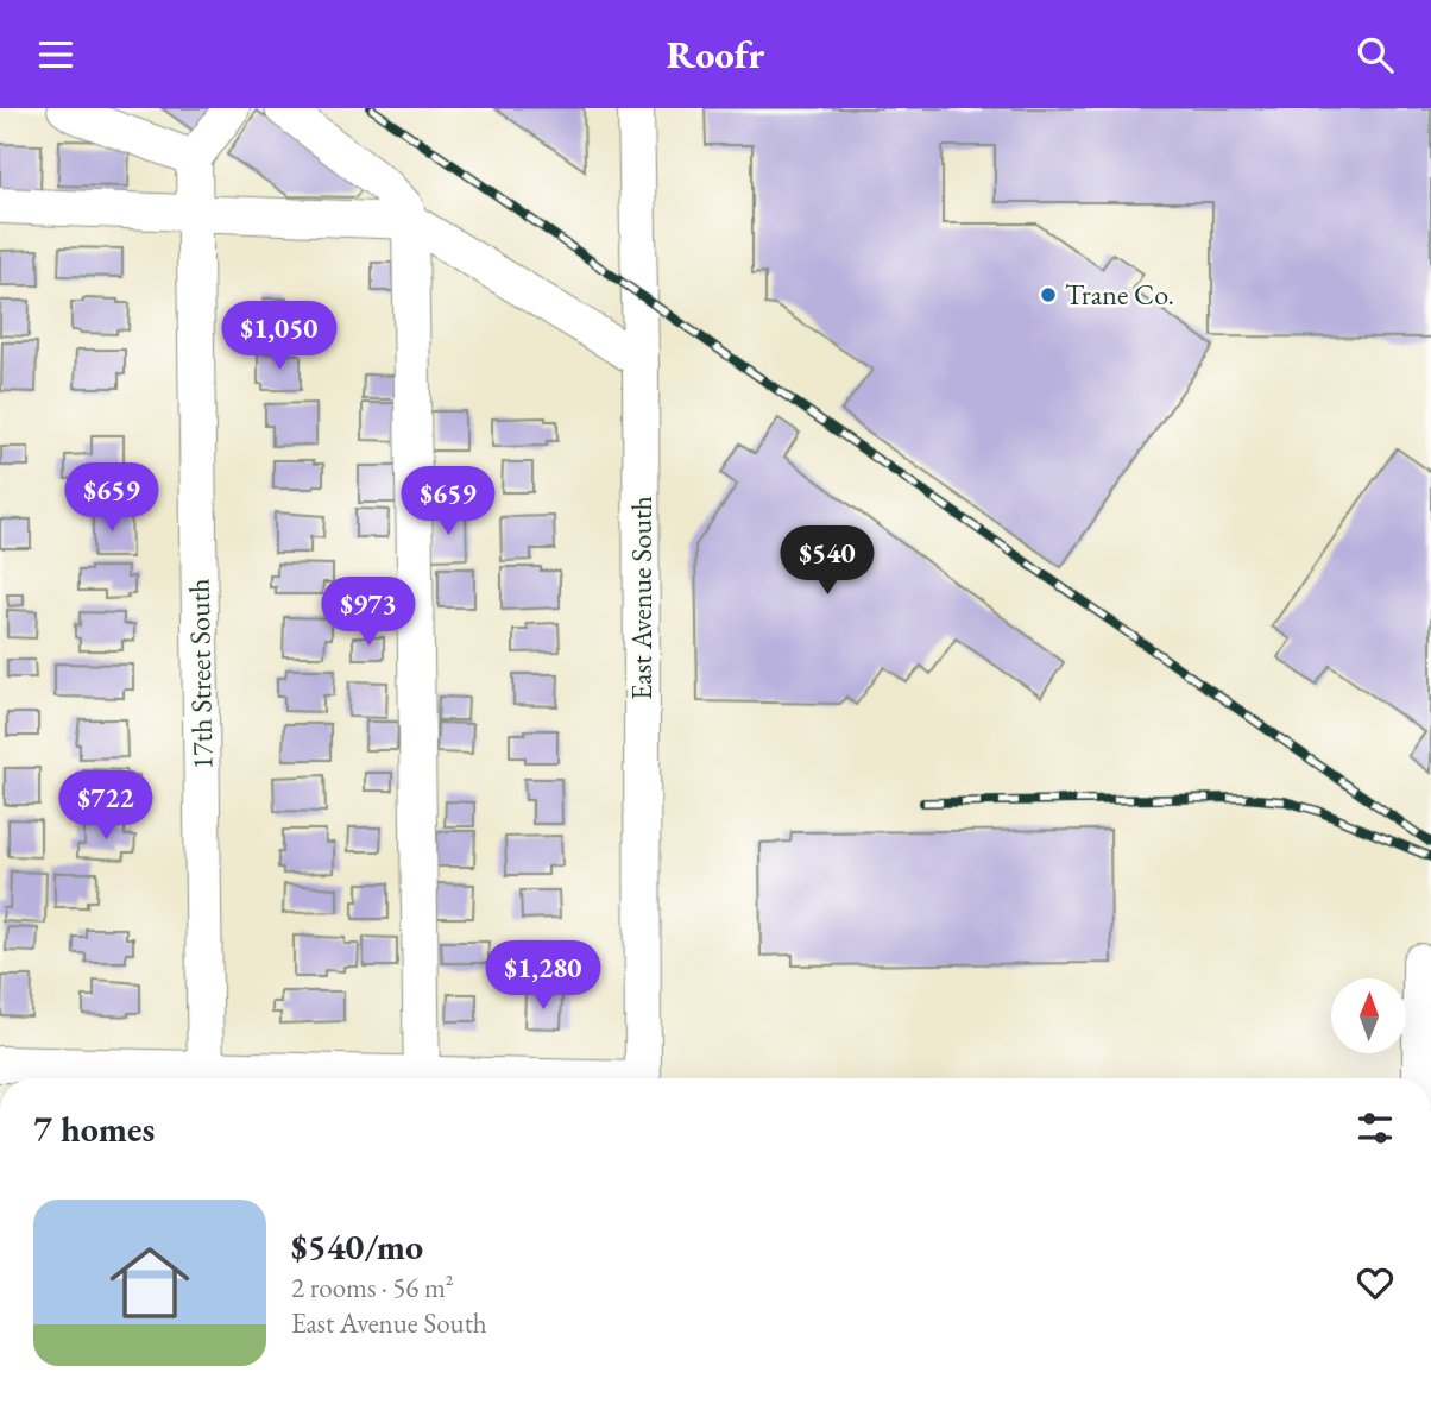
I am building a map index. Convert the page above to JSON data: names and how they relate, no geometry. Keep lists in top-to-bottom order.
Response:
{
  "streets": {
    "street": ["East Avenue South", "17th Street South"]
  },
  "places": ["Trane Co."],
  "north": "top",
  "page": {
    "header": "Roofr",
    "price": [
      "$1,050",
      "$659",
      "$659",
      "$540",
      "$973",
      "$722",
      "$1,280"
    ],
    "heading": "7 homes",
    "list": [
      {
        "name": "$540/mo",
        "note": "2 rooms · 56 m² · East Avenue South"
      }
    ]
  }
}
